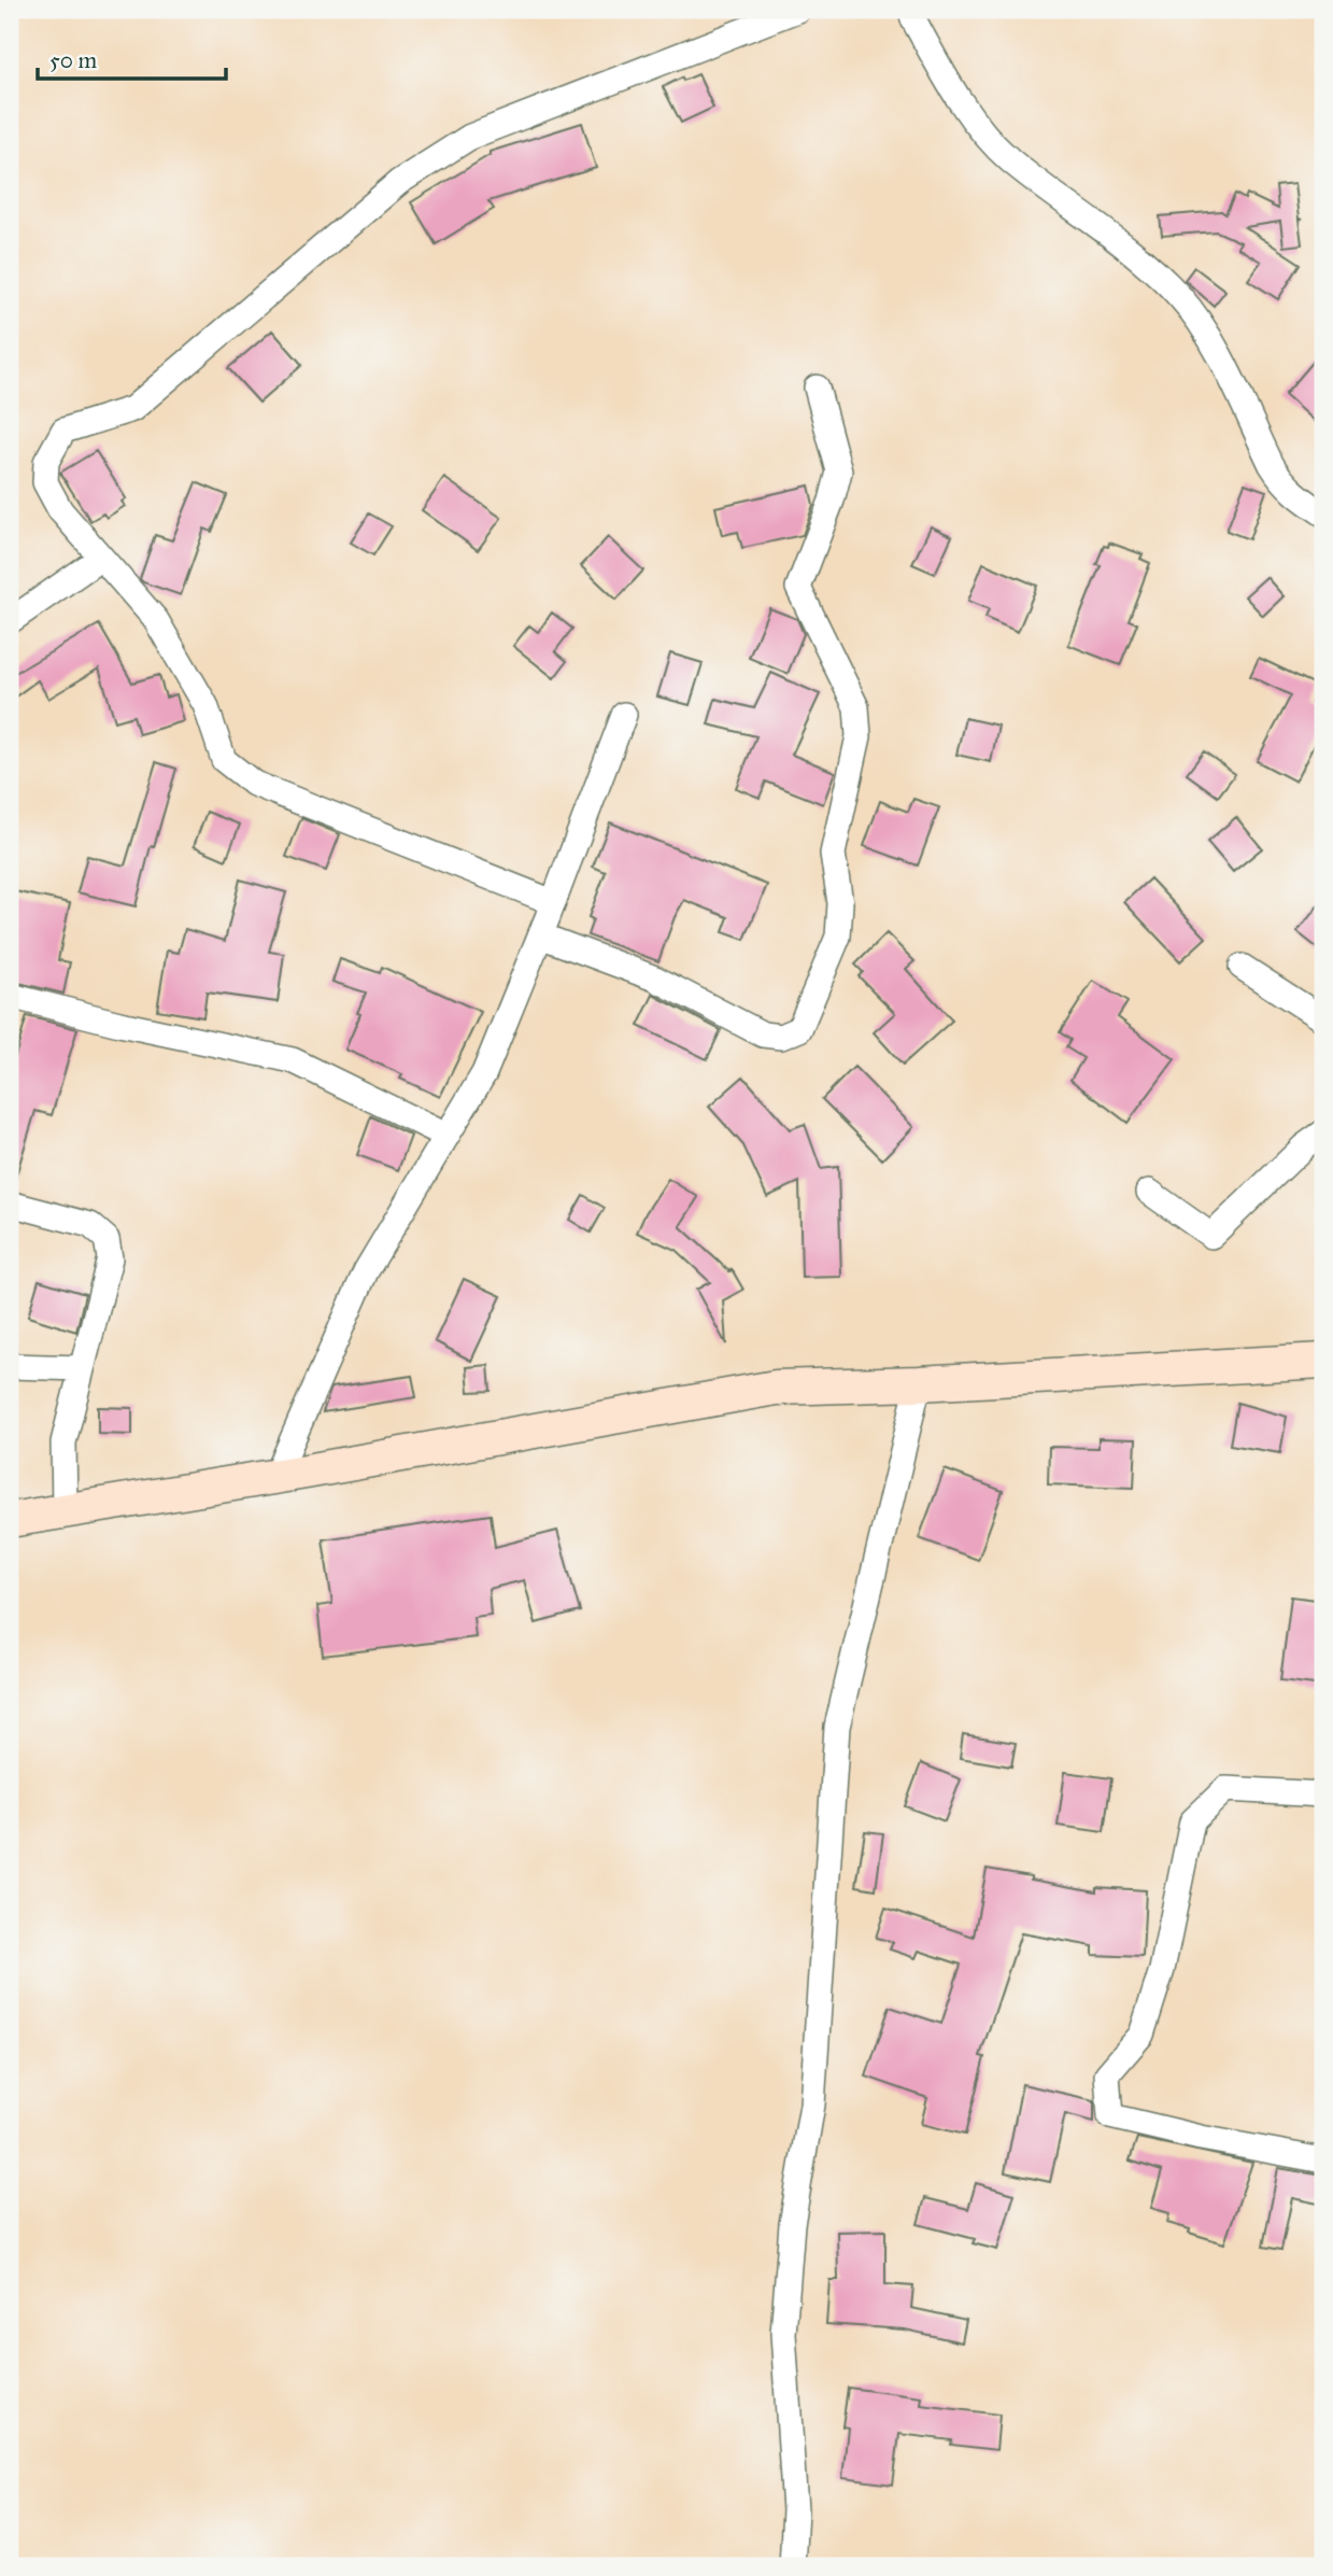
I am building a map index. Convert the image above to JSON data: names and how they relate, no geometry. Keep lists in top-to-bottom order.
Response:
{
  "scale_bar": "50 m"
}
